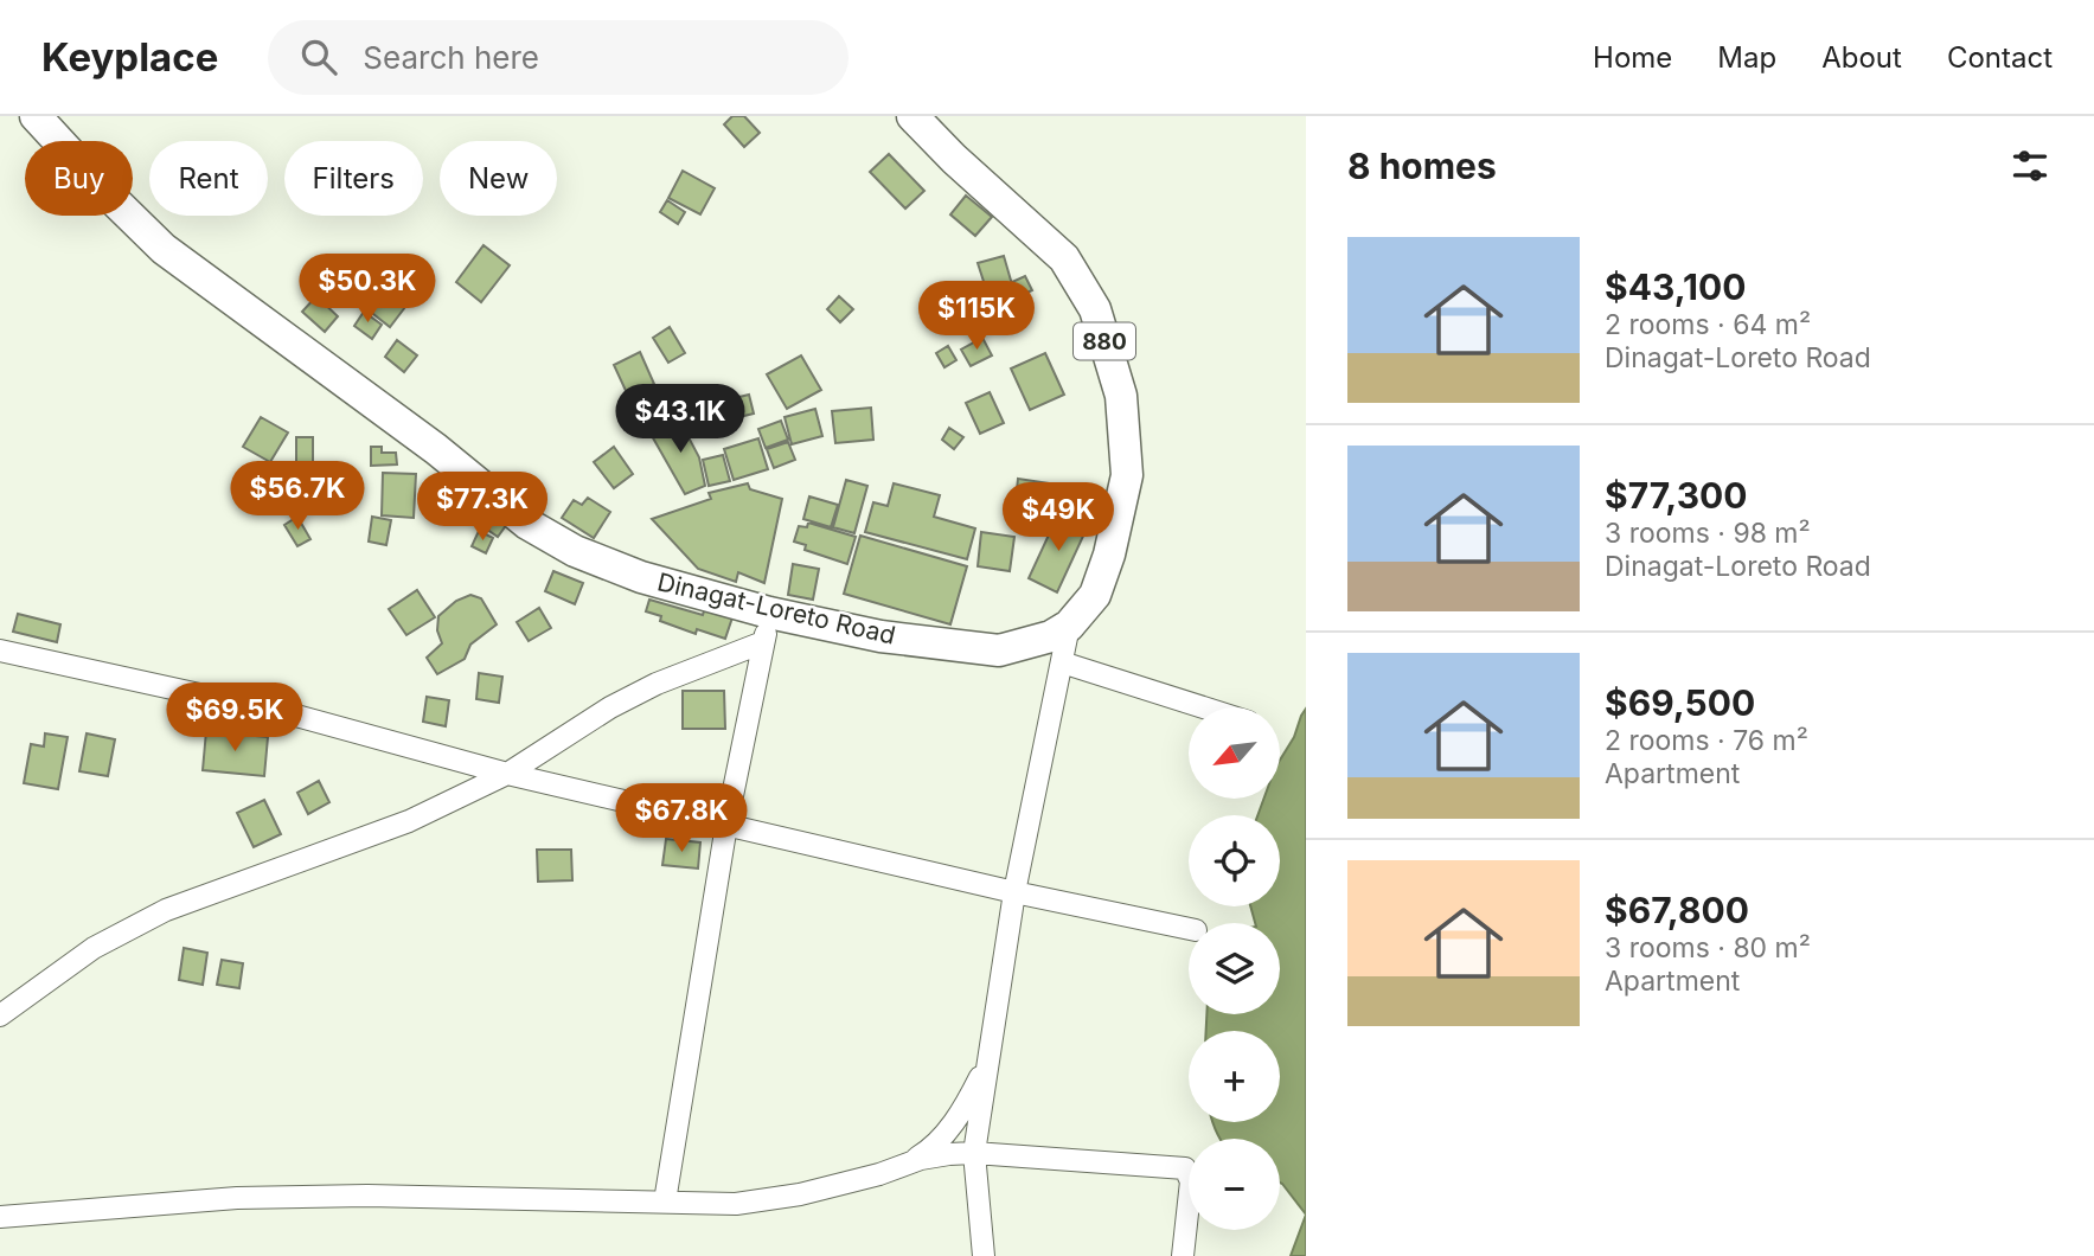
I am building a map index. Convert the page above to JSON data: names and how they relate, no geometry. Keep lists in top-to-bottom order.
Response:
{
  "streets": {
    "main road": ["880", "Dinagat-Loreto Road"]
  },
  "north": "bottom left",
  "page": {
    "header": "Keyplace",
    "search": "Search here",
    "nav": [
      "Home",
      "Map",
      "About",
      "Contact"
    ],
    "heading": "8 homes",
    "chip": [
      "Buy",
      "Rent",
      "Filters",
      "New"
    ],
    "list": [
      {
        "name": "$43,100",
        "note": "2 rooms · 64 m² · Dinagat-Loreto Road"
      },
      {
        "name": "$77,300",
        "note": "3 rooms · 98 m² · Dinagat-Loreto Road"
      },
      {
        "name": "$69,500",
        "note": "2 rooms · 76 m² · Apartment"
      },
      {
        "name": "$67,800",
        "note": "3 rooms · 80 m² · Apartment"
      }
    ],
    "price": [
      "$50.3K",
      "$115K",
      "$43.1K",
      "$56.7K",
      "$77.3K",
      "$49K",
      "$69.5K",
      "$67.8K"
    ],
    "map_buttons": ["+", "−"]
  }
}
